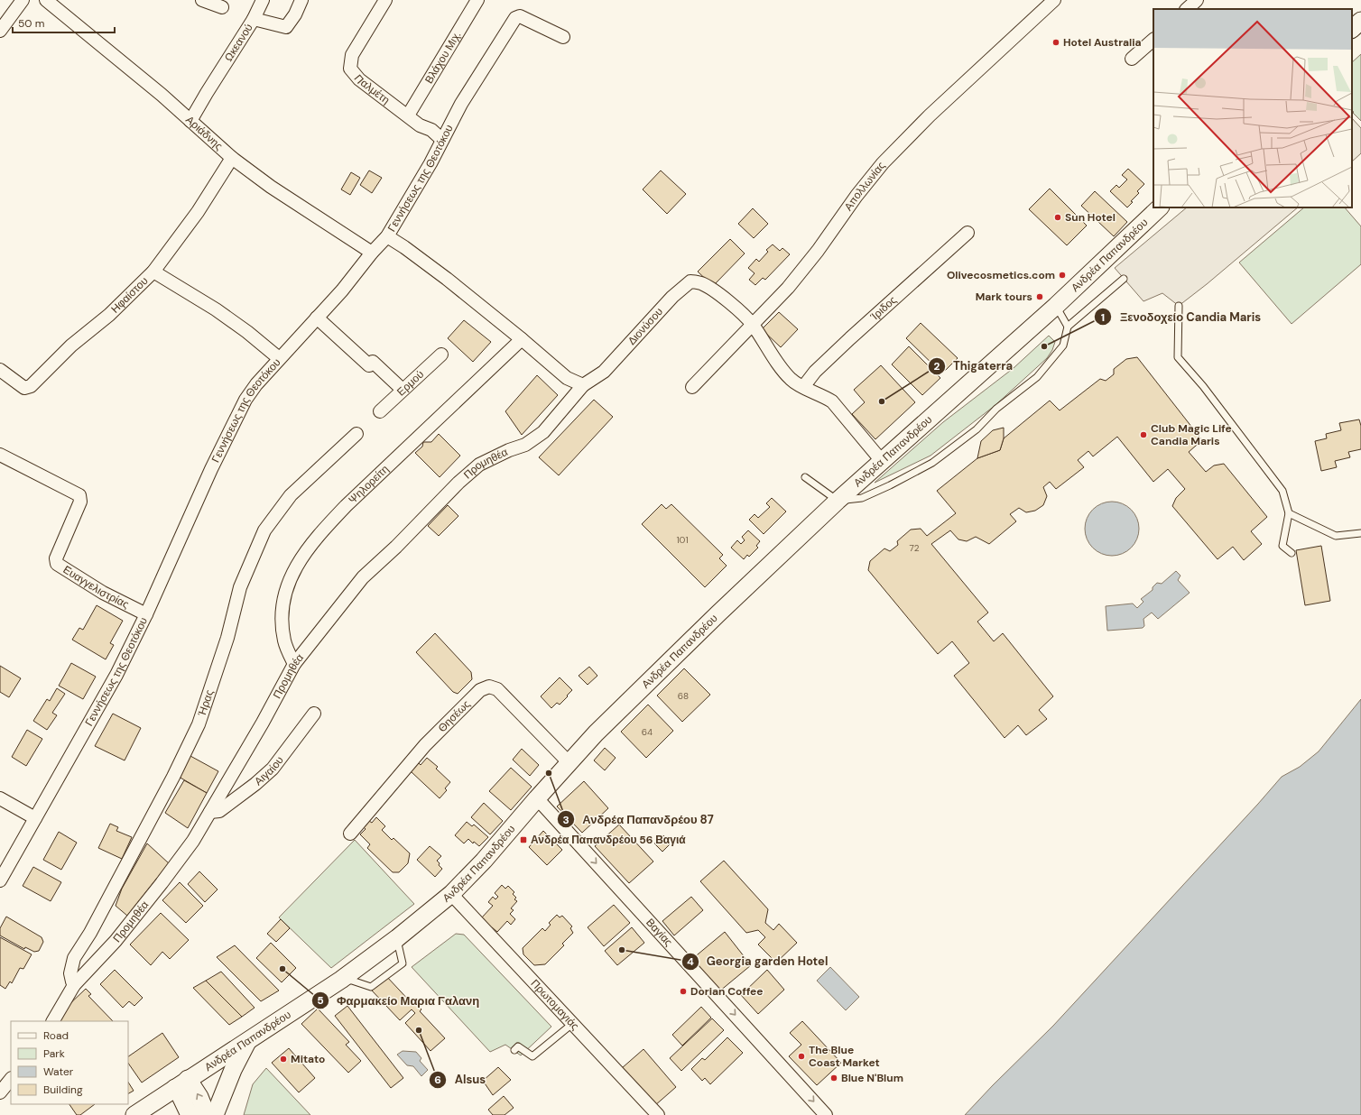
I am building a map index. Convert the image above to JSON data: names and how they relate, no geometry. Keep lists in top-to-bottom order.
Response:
{
  "streets": {
    "main road": ["Ανδρέα Παπανδρέου"],
    "street": [
      "Ωκεανού",
      "Βλάχου Μιχ.",
      "Παλμέτη",
      "Αριάδνης",
      "Γεννήσεως της Θεοτόκου",
      "Απολλωνίας",
      "Ηφαίστου",
      "Ίριδος",
      "Διονύσου",
      "Ερμού",
      "Προμηθέα",
      "Ψηλορείτη",
      "Ευαγγελιστρίας",
      "Ήρας",
      "Θησέως",
      "Αιγαίου",
      "Βαγίας",
      "Πρωτομαγιάς"
    ]
  },
  "crossings": [
    ["Ωκεανού", "Αριάδνης"],
    ["Βλάχου Μιχ.", "Παλμέτη"],
    ["Παλμέτη", "Γεννήσεως της Θεοτόκου"],
    ["Αριάδνης", "Γεννήσεως της Θεοτόκου"],
    ["Αριάδνης", "Ηφαίστου"],
    ["Γεννήσεως της Θεοτόκου", "Ευαγγελιστρίας"],
    ["Απολλωνίας", "Διονύσου"],
    ["Ανδρέα Παπανδρέου", "Διονύσου"],
    ["Ανδρέα Παπανδρέου", "Θησέως"],
    ["Ανδρέα Παπανδρέου", "Βαγίας"],
    ["Ανδρέα Παπανδρέου", "Πρωτομαγιάς"],
    ["Ίριδος", "Διονύσου"],
    ["Διονύσου", "Προμηθέα"],
    ["Προμηθέα", "Ψηλορείτη"],
    ["Προμηθέα", "Ήρας"],
    ["Προμηθέα", "Αιγαίου"]
  ],
  "one_way": ["Βαγίας"],
  "places": {
    "other": [
      "Hotel Australia",
      "Sun Hotel",
      "Olivecosmetics.com",
      "Mark tours",
      "Ξενοδοχείο Candia Maris",
      "Thigaterra",
      "Club Magic Life Candia Maris",
      "Ανδρέα Παπανδρέου 87",
      "Georgia garden Hotel",
      "Φαρμακείο Μαρια Γαλανη",
      "Dorian Coffee",
      "Alsus",
      "The Blue Coast Market",
      "Mitato",
      "Blue N'Blum"
    ],
    "transit": ["Ανδρέα Παπανδρέου 56 Βαγιά"]
  },
  "house_numbers": [
    "101",
    "72",
    "68",
    "64"
  ],
  "legend": [
    "Road",
    "Park",
    "Water",
    "Building"
  ],
  "scale_bar": "50 m"
}
